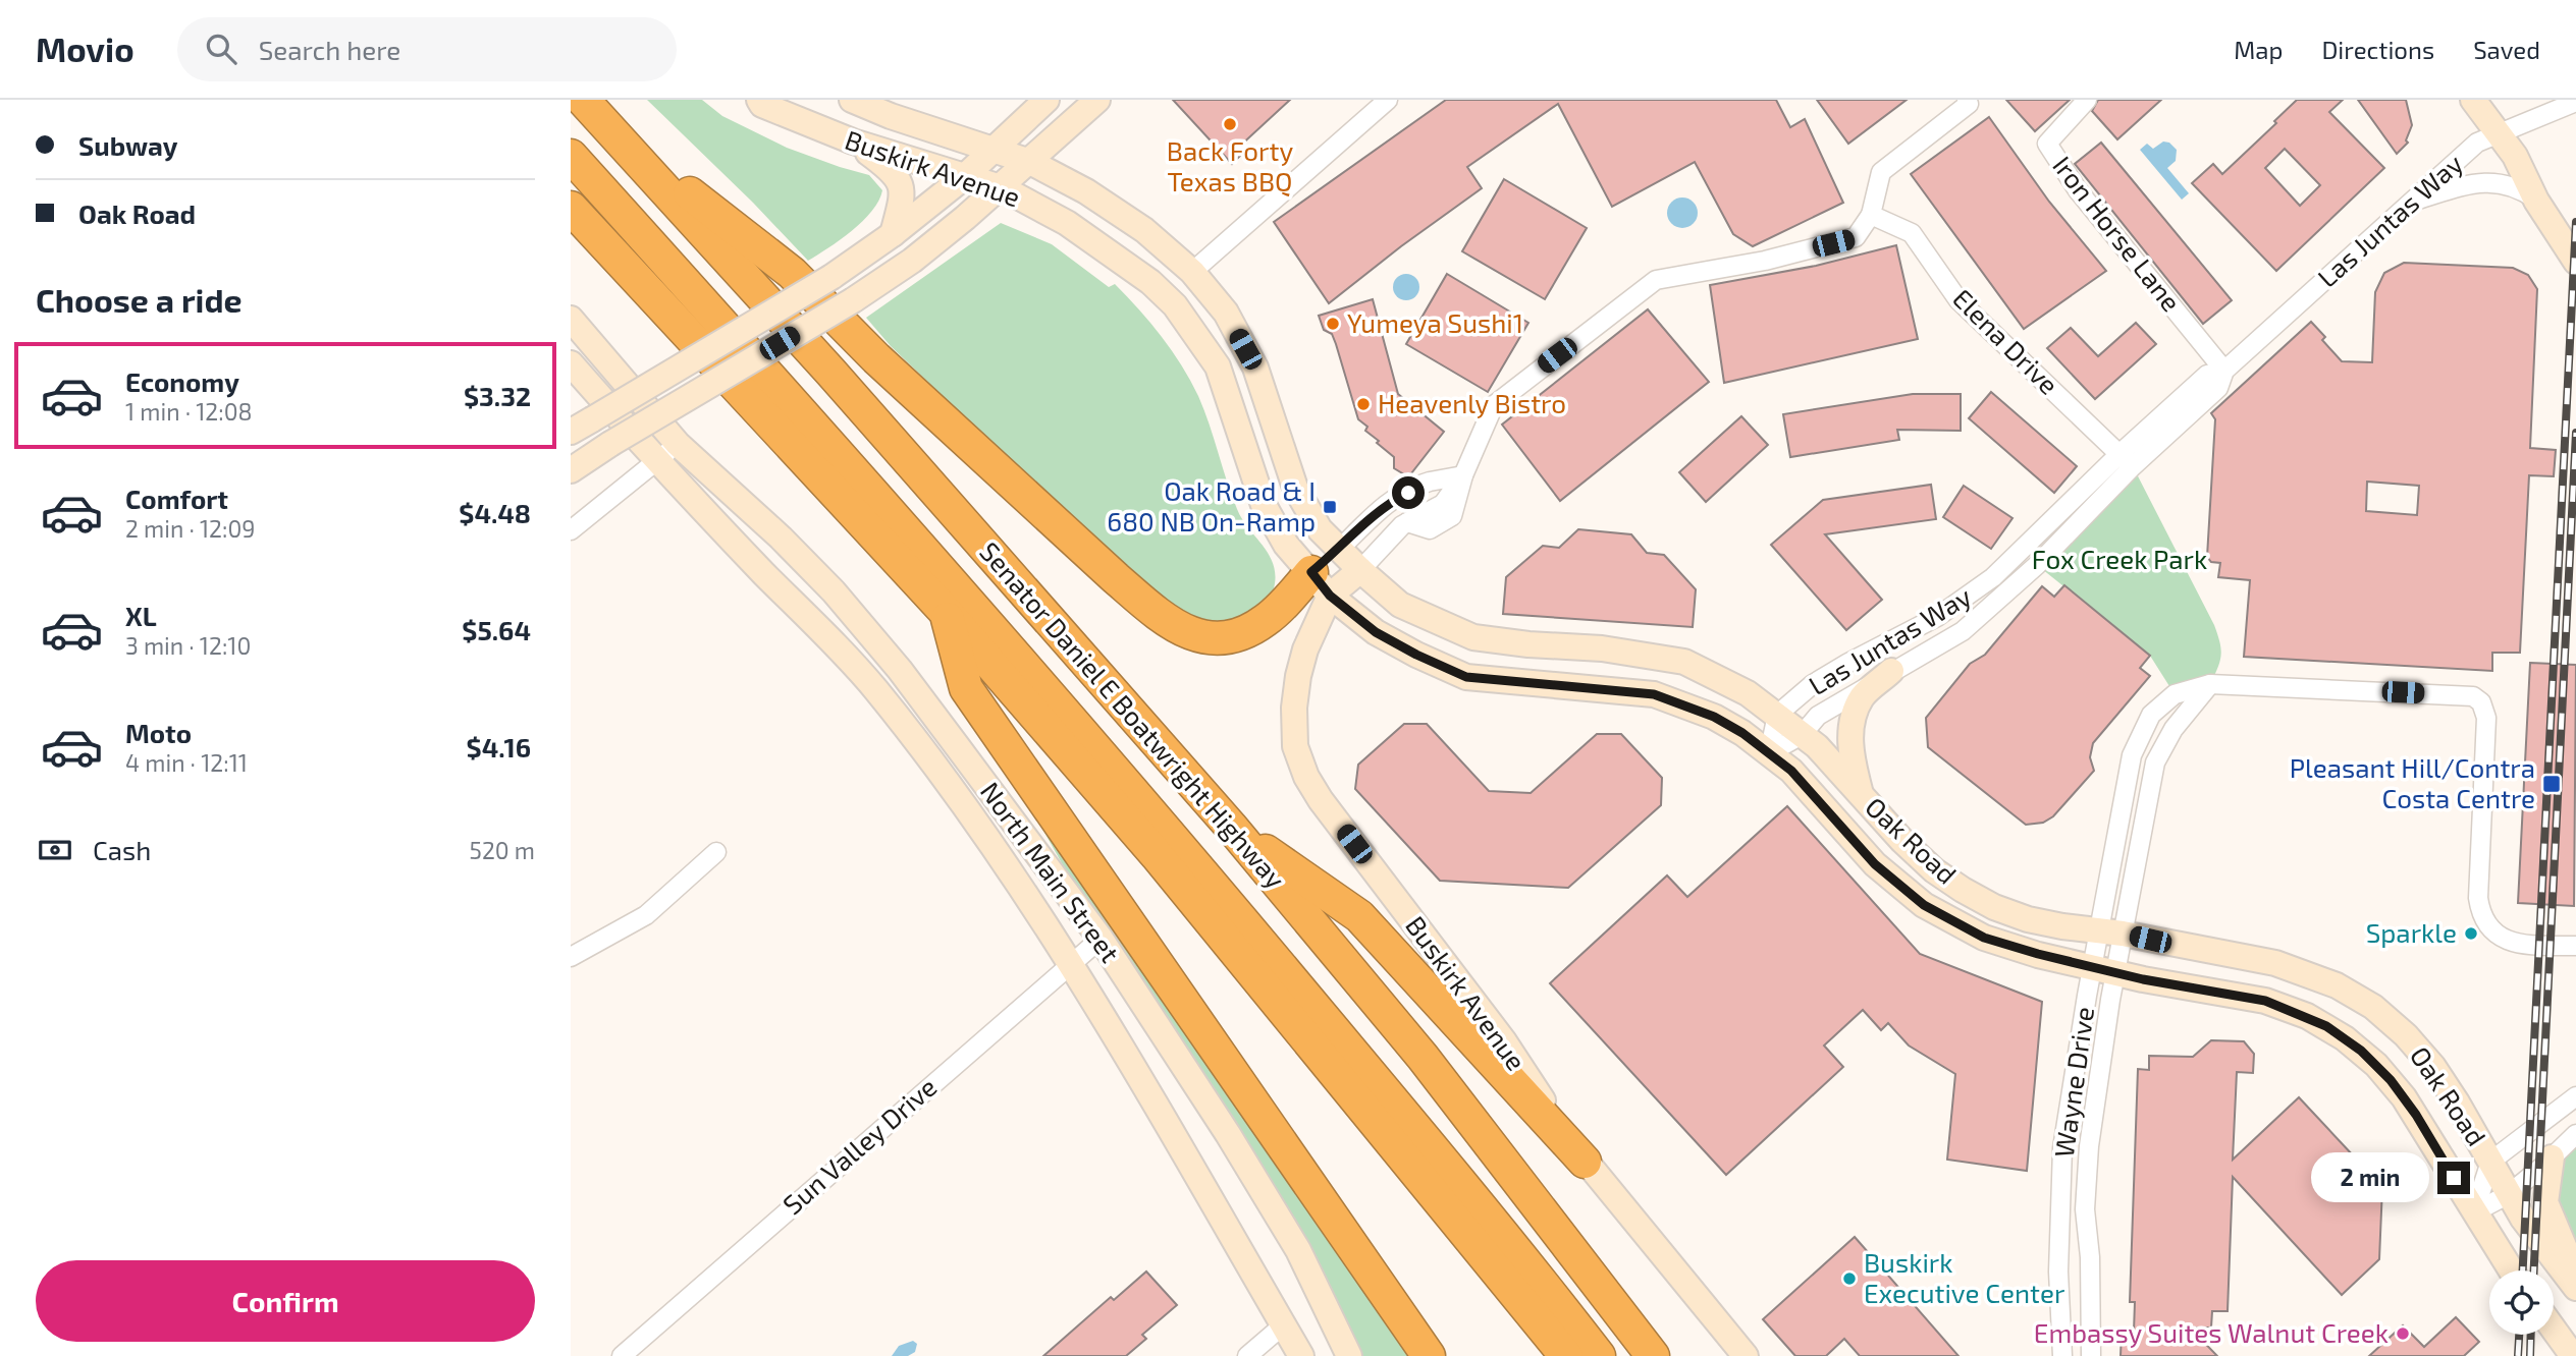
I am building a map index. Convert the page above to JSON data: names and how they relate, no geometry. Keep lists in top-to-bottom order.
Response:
{
  "streets": {
    "highway": ["Senator Daniel E Boatwright Highway"],
    "main road": ["Buskirk Avenue", "Oak Road", "North Main Street"],
    "street": [
      "Las Juntas Way",
      "Iron Horse Lane",
      "Elena Drive",
      "Wayne Drive",
      "Sun Valley Drive"
    ]
  },
  "crossings": [
    ["Buskirk Avenue", "Oak Road"],
    ["Las Juntas Way", "Iron Horse Lane"],
    ["Las Juntas Way", "Elena Drive"],
    ["Las Juntas Way", "Oak Road"],
    ["Oak Road", "Wayne Drive"],
    ["North Main Street", "Sun Valley Drive"]
  ],
  "parks": ["Fox Creek Park"],
  "places": {
    "other": [
      "Back Forty Texas BBQ",
      "Yumeya Sushi1",
      "Heavenly Bistro",
      "Sparkle",
      "Buskirk Executive Center",
      "Embassy Suites Walnut Creek"
    ],
    "transit": ["Oak Road & I 680 NB On-Ramp", "Pleasant Hill/Contra Costa Centre"]
  },
  "page": {
    "header": "Movio",
    "search": "Search here",
    "nav": ["Map", "Directions", "Saved"],
    "banner": ["Subway", "Oak Road"],
    "heading": "Choose a ride",
    "list": [
      {
        "name": "Economy",
        "note": "1 min · 12:08",
        "value": "$3.32"
      },
      {
        "name": "Comfort",
        "note": "2 min · 12:09",
        "value": "$4.48"
      },
      {
        "name": "XL",
        "note": "3 min · 12:10",
        "value": "$5.64"
      },
      {
        "name": "Moto",
        "note": "4 min · 12:11",
        "value": "$4.16"
      }
    ],
    "pay": ["Cash", "520 m"],
    "bubble": "2 min",
    "buttons": "Confirm"
  }
}
